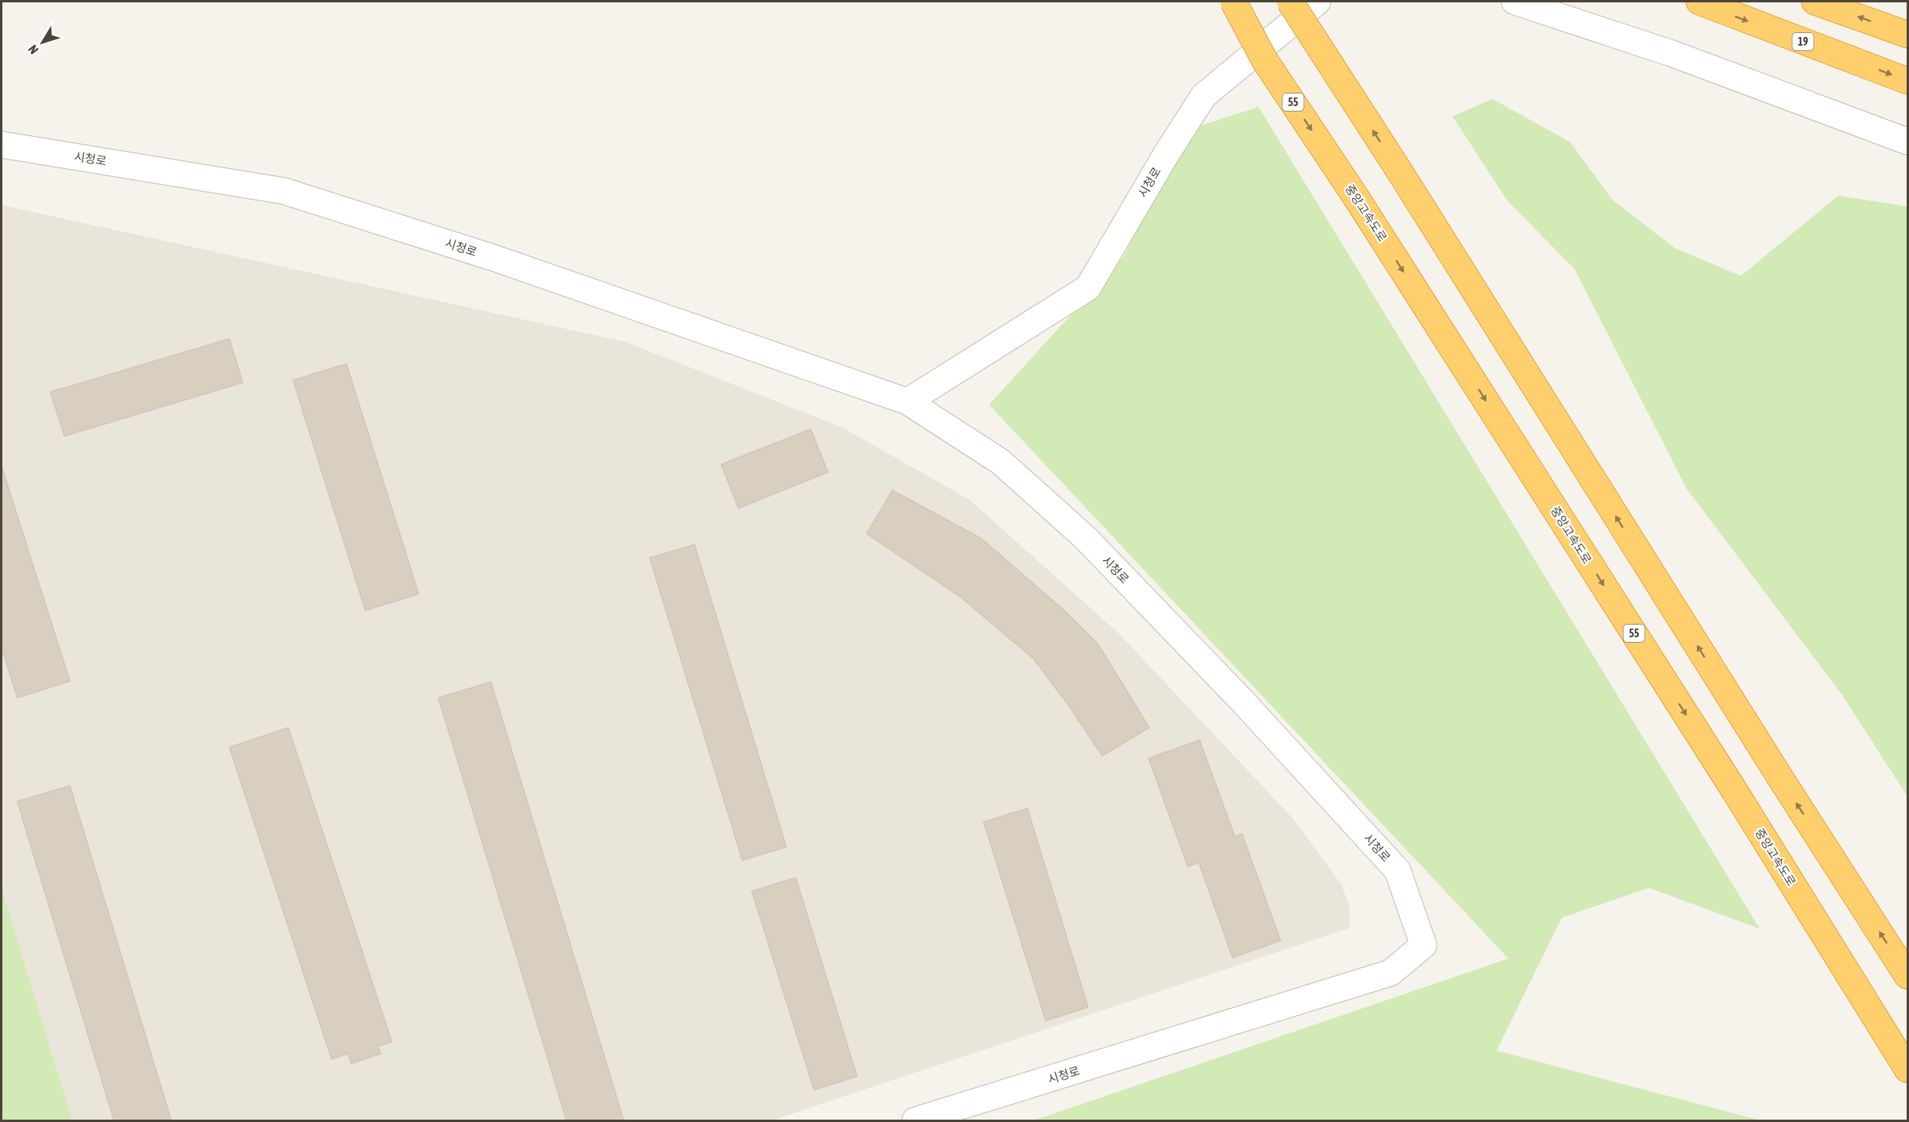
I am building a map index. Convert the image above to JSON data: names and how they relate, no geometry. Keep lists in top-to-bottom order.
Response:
{
  "streets": {
    "highway": ["19", "55", "중앙고속도로"],
    "street": ["시청로"]
  },
  "north": "bottom left"
}
